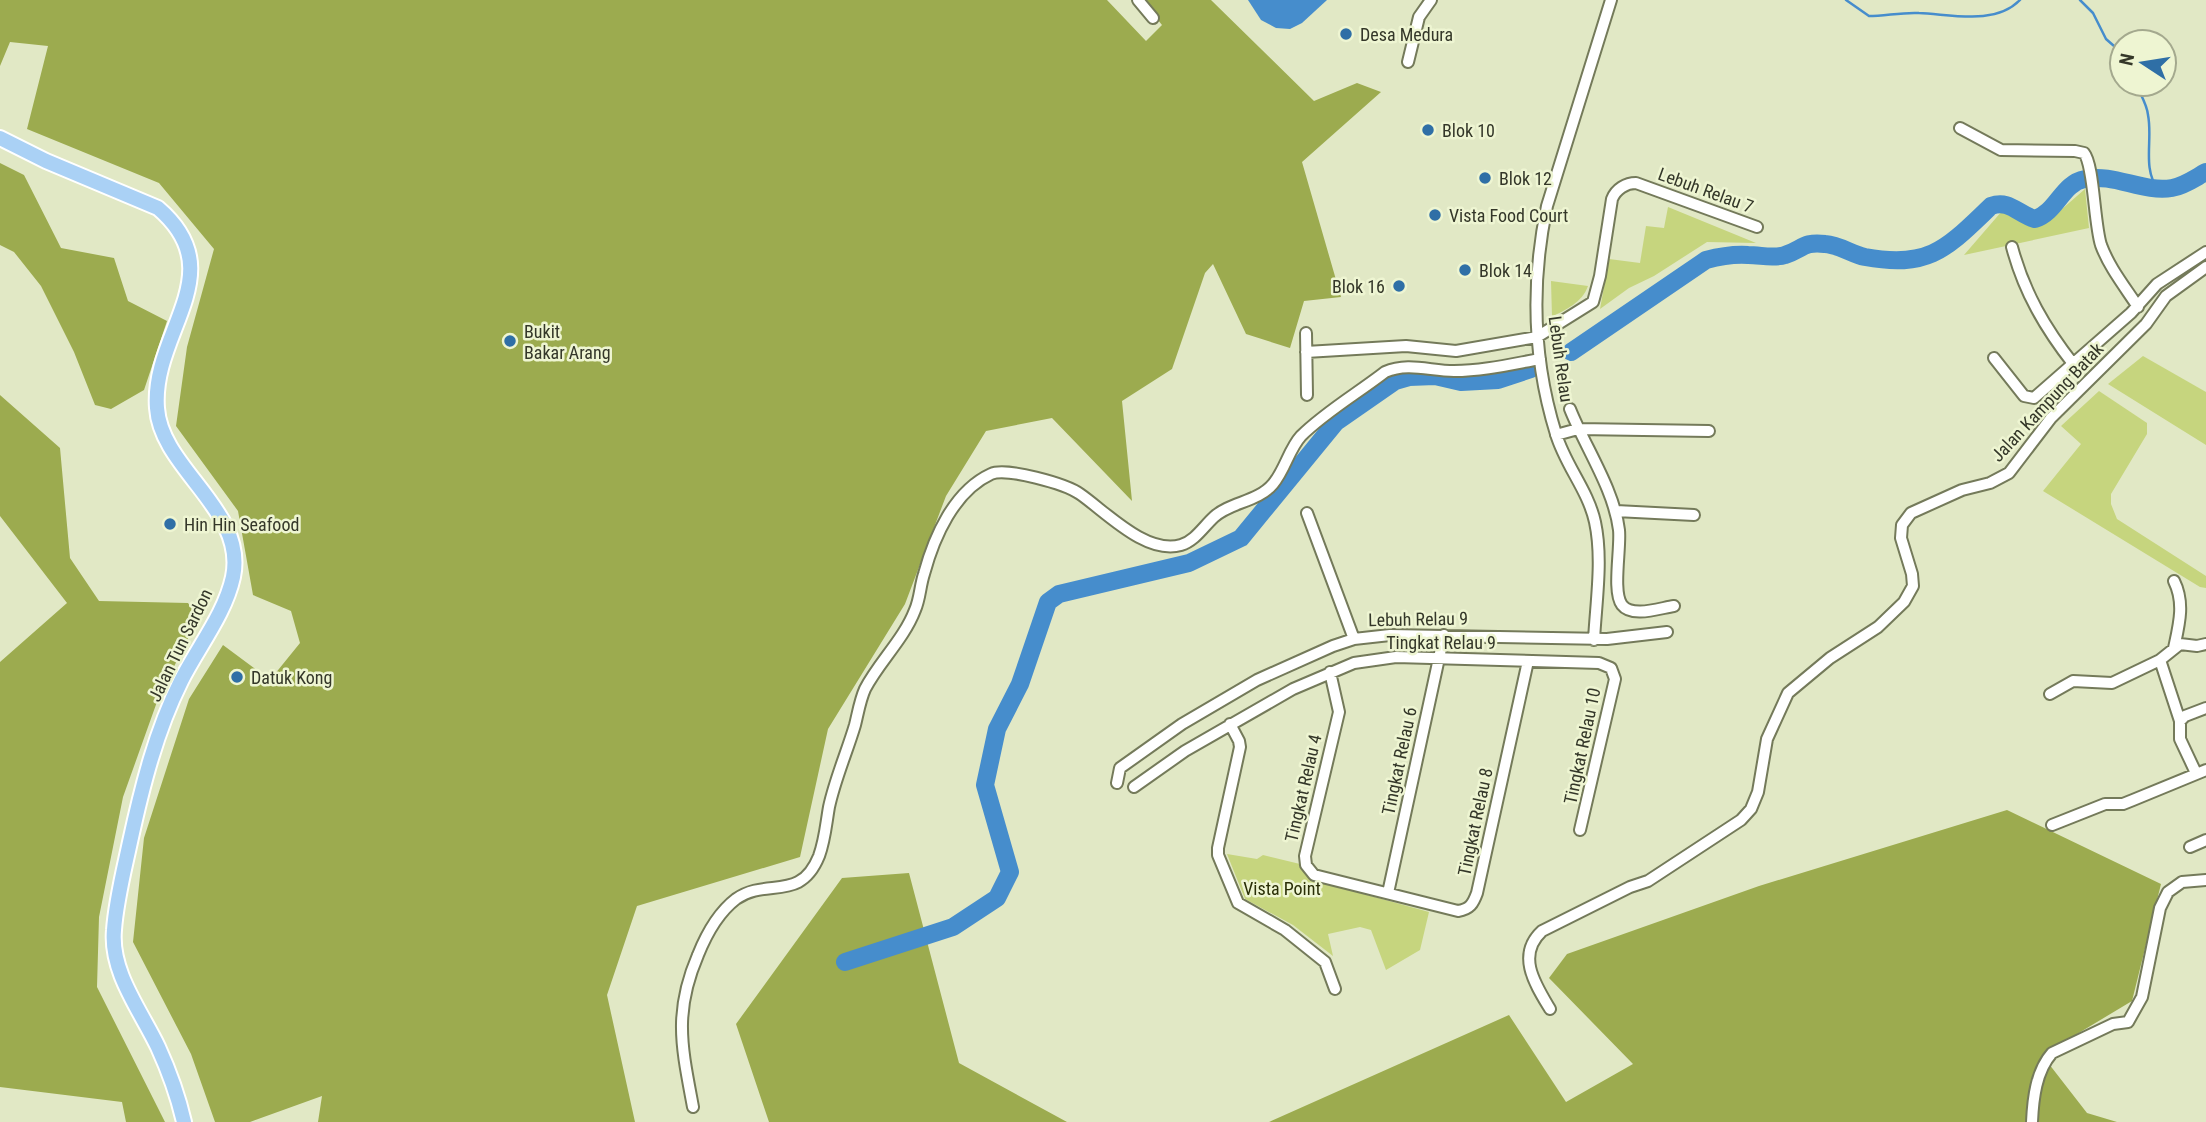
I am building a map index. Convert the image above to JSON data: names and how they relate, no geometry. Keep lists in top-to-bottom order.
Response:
{
  "streets": {
    "main road": ["Jalan Tun Sardon"],
    "street": [
      "Lebuh Relau 7",
      "Lebuh Relau",
      "Jalan Kampung Batak",
      "Lebuh Relau 9",
      "Tingkat Relau 9",
      "Tingkat Relau 10",
      "Tingkat Relau 6",
      "Tingkat Relau 4",
      "Tingkat Relau 8"
    ]
  },
  "crossings": [
    ["Lebuh Relau 7", "Lebuh Relau"],
    ["Lebuh Relau", "Lebuh Relau 9"],
    ["Lebuh Relau 9", "Tingkat Relau 6"],
    ["Tingkat Relau 9", "Tingkat Relau 10"],
    ["Tingkat Relau 9", "Tingkat Relau 6"],
    ["Tingkat Relau 9", "Tingkat Relau 4"],
    ["Tingkat Relau 9", "Tingkat Relau 8"],
    ["Tingkat Relau 6", "Tingkat Relau 4"],
    ["Tingkat Relau 6", "Tingkat Relau 8"],
    ["Tingkat Relau 4", "Tingkat Relau 8"]
  ],
  "parks": ["Vista Point"],
  "places": [
    "Desa Medura",
    "Blok 10",
    "Blok 12",
    "Vista Food Court",
    "Blok 14",
    "Blok 16",
    "Bukit Bakar Arang",
    "Hin Hin Seafood",
    "Datuk Kong"
  ],
  "north": "left"
}
